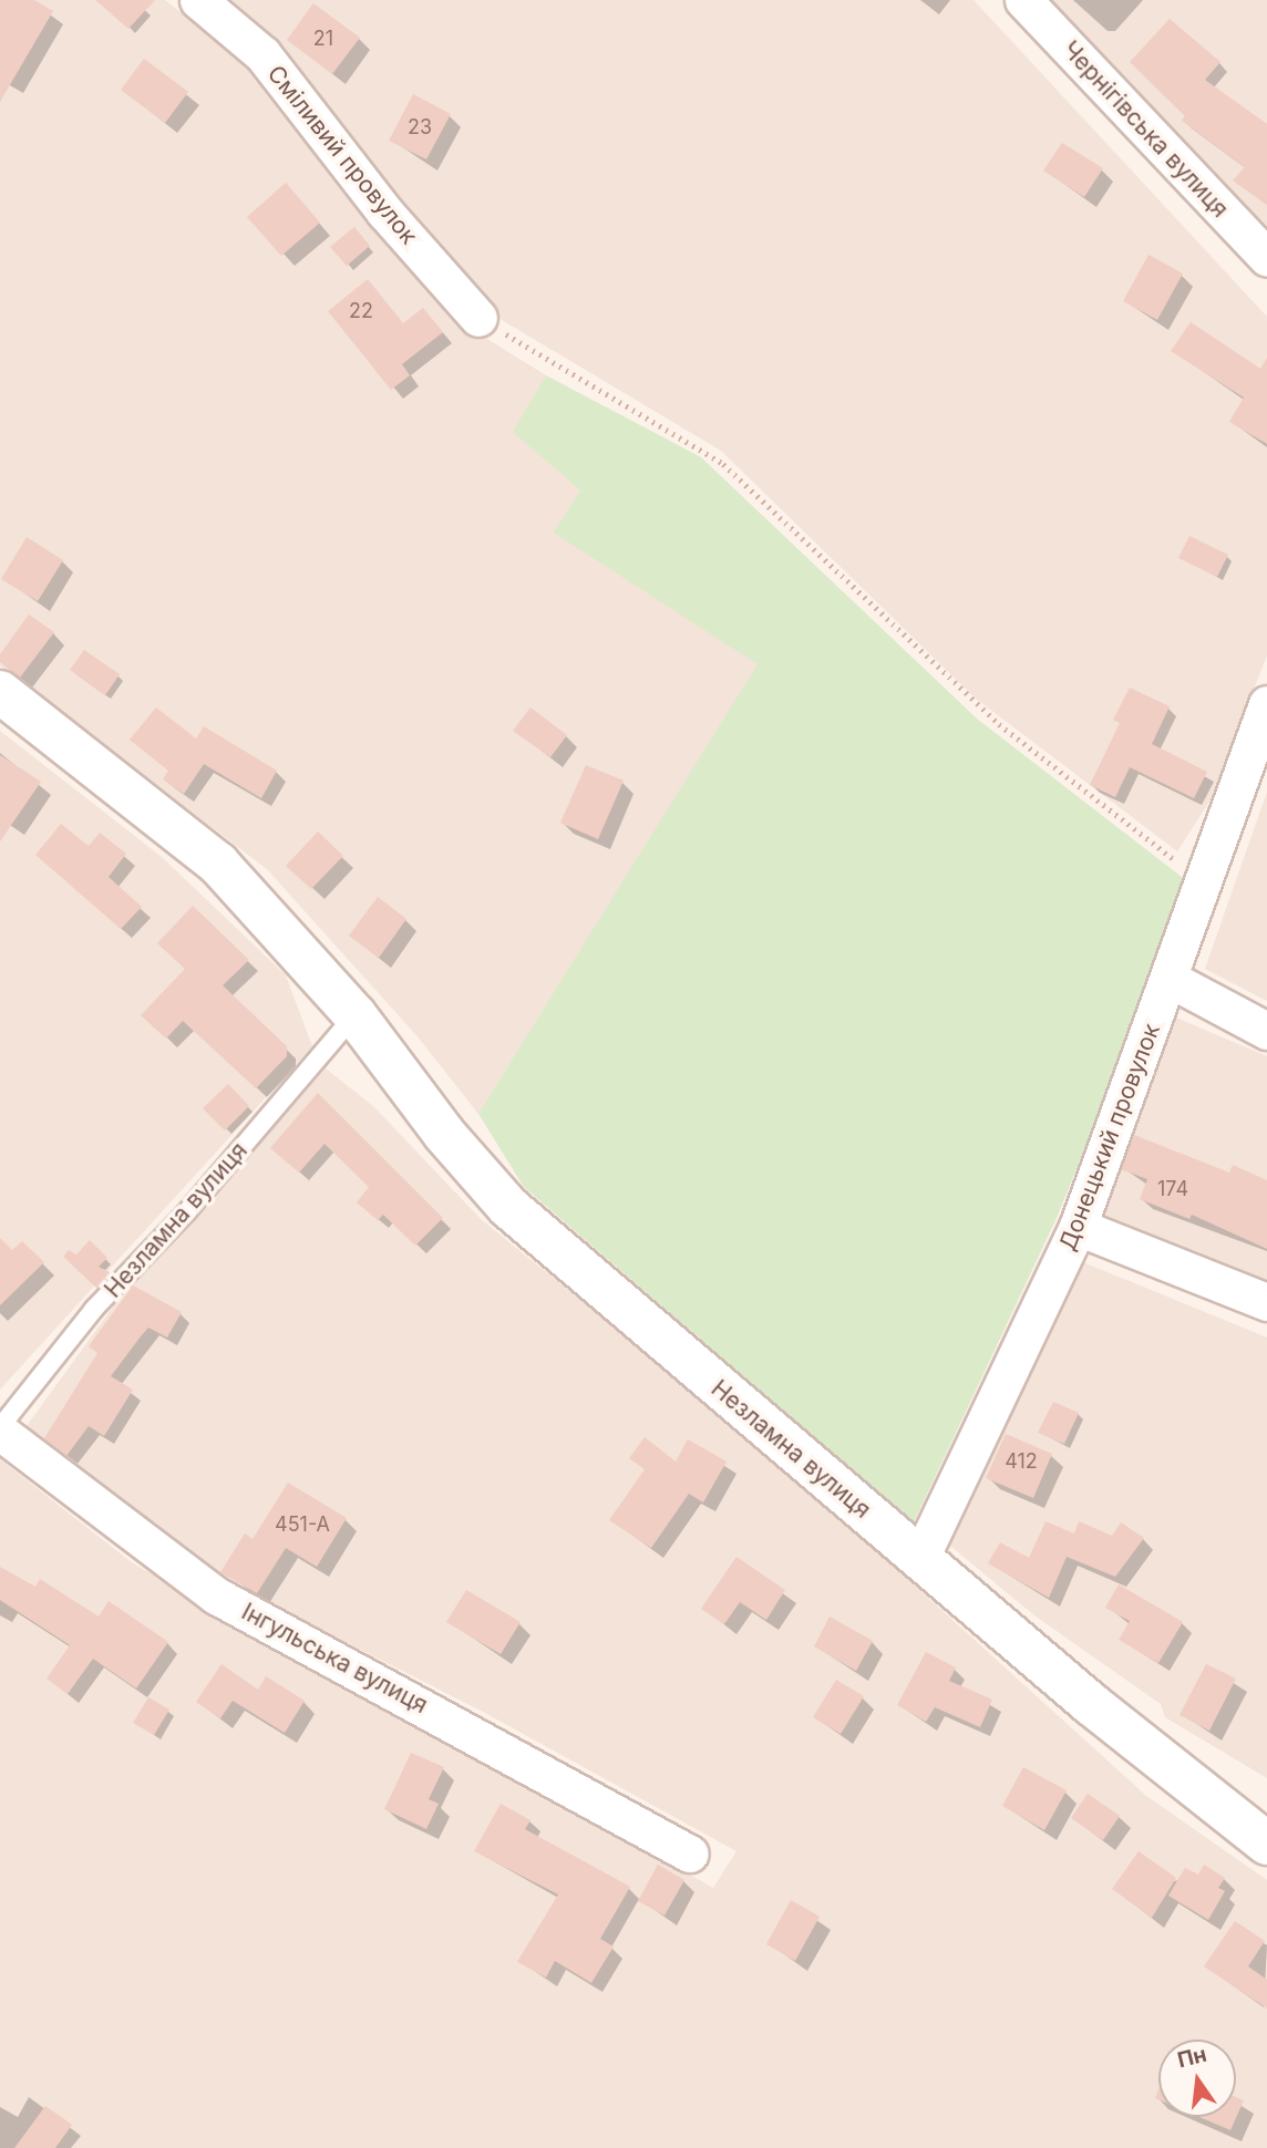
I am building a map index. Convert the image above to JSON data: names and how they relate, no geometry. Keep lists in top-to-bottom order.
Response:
{
  "streets": {
    "street": [
      "Чернігівська вулиця",
      "Сміливий провулок",
      "Донецький провулок",
      "Незламна вулиця",
      "Інгульська вулиця"
    ]
  },
  "crossings": [
    ["Донецький провулок", "Незламна вулиця"],
    ["Незламна вулиця", "Інгульська вулиця"]
  ],
  "house_numbers": [
    "21",
    "23",
    "22",
    "174",
    "412",
    "451-А"
  ],
  "north": "top"
}
